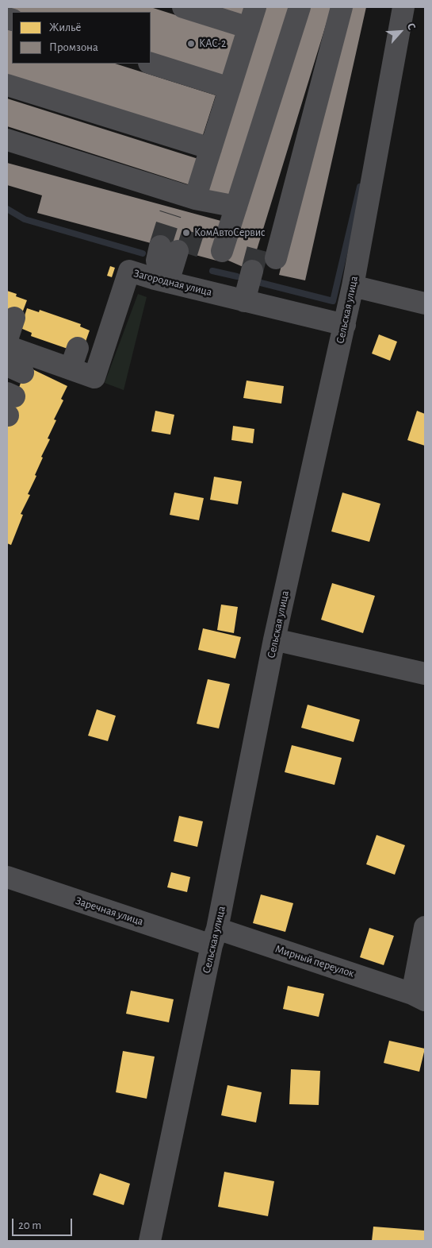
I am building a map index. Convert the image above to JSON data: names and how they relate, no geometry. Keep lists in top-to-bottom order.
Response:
{
  "streets": {
    "street": [
      "Загородная улица",
      "Сельская улица",
      "Заречная улица",
      "Мирный переулок"
    ]
  },
  "crossings": [
    ["Загородная улица", "Сельская улица"],
    ["Сельская улица", "Заречная улица"],
    ["Сельская улица", "Мирный переулок"],
    ["Заречная улица", "Мирный переулок"]
  ],
  "places": ["КАС-2", "КомАвтоСервис"],
  "legend": ["Жильё", "Промзона"],
  "scale_bar": "20 m",
  "north": "top right"
}
